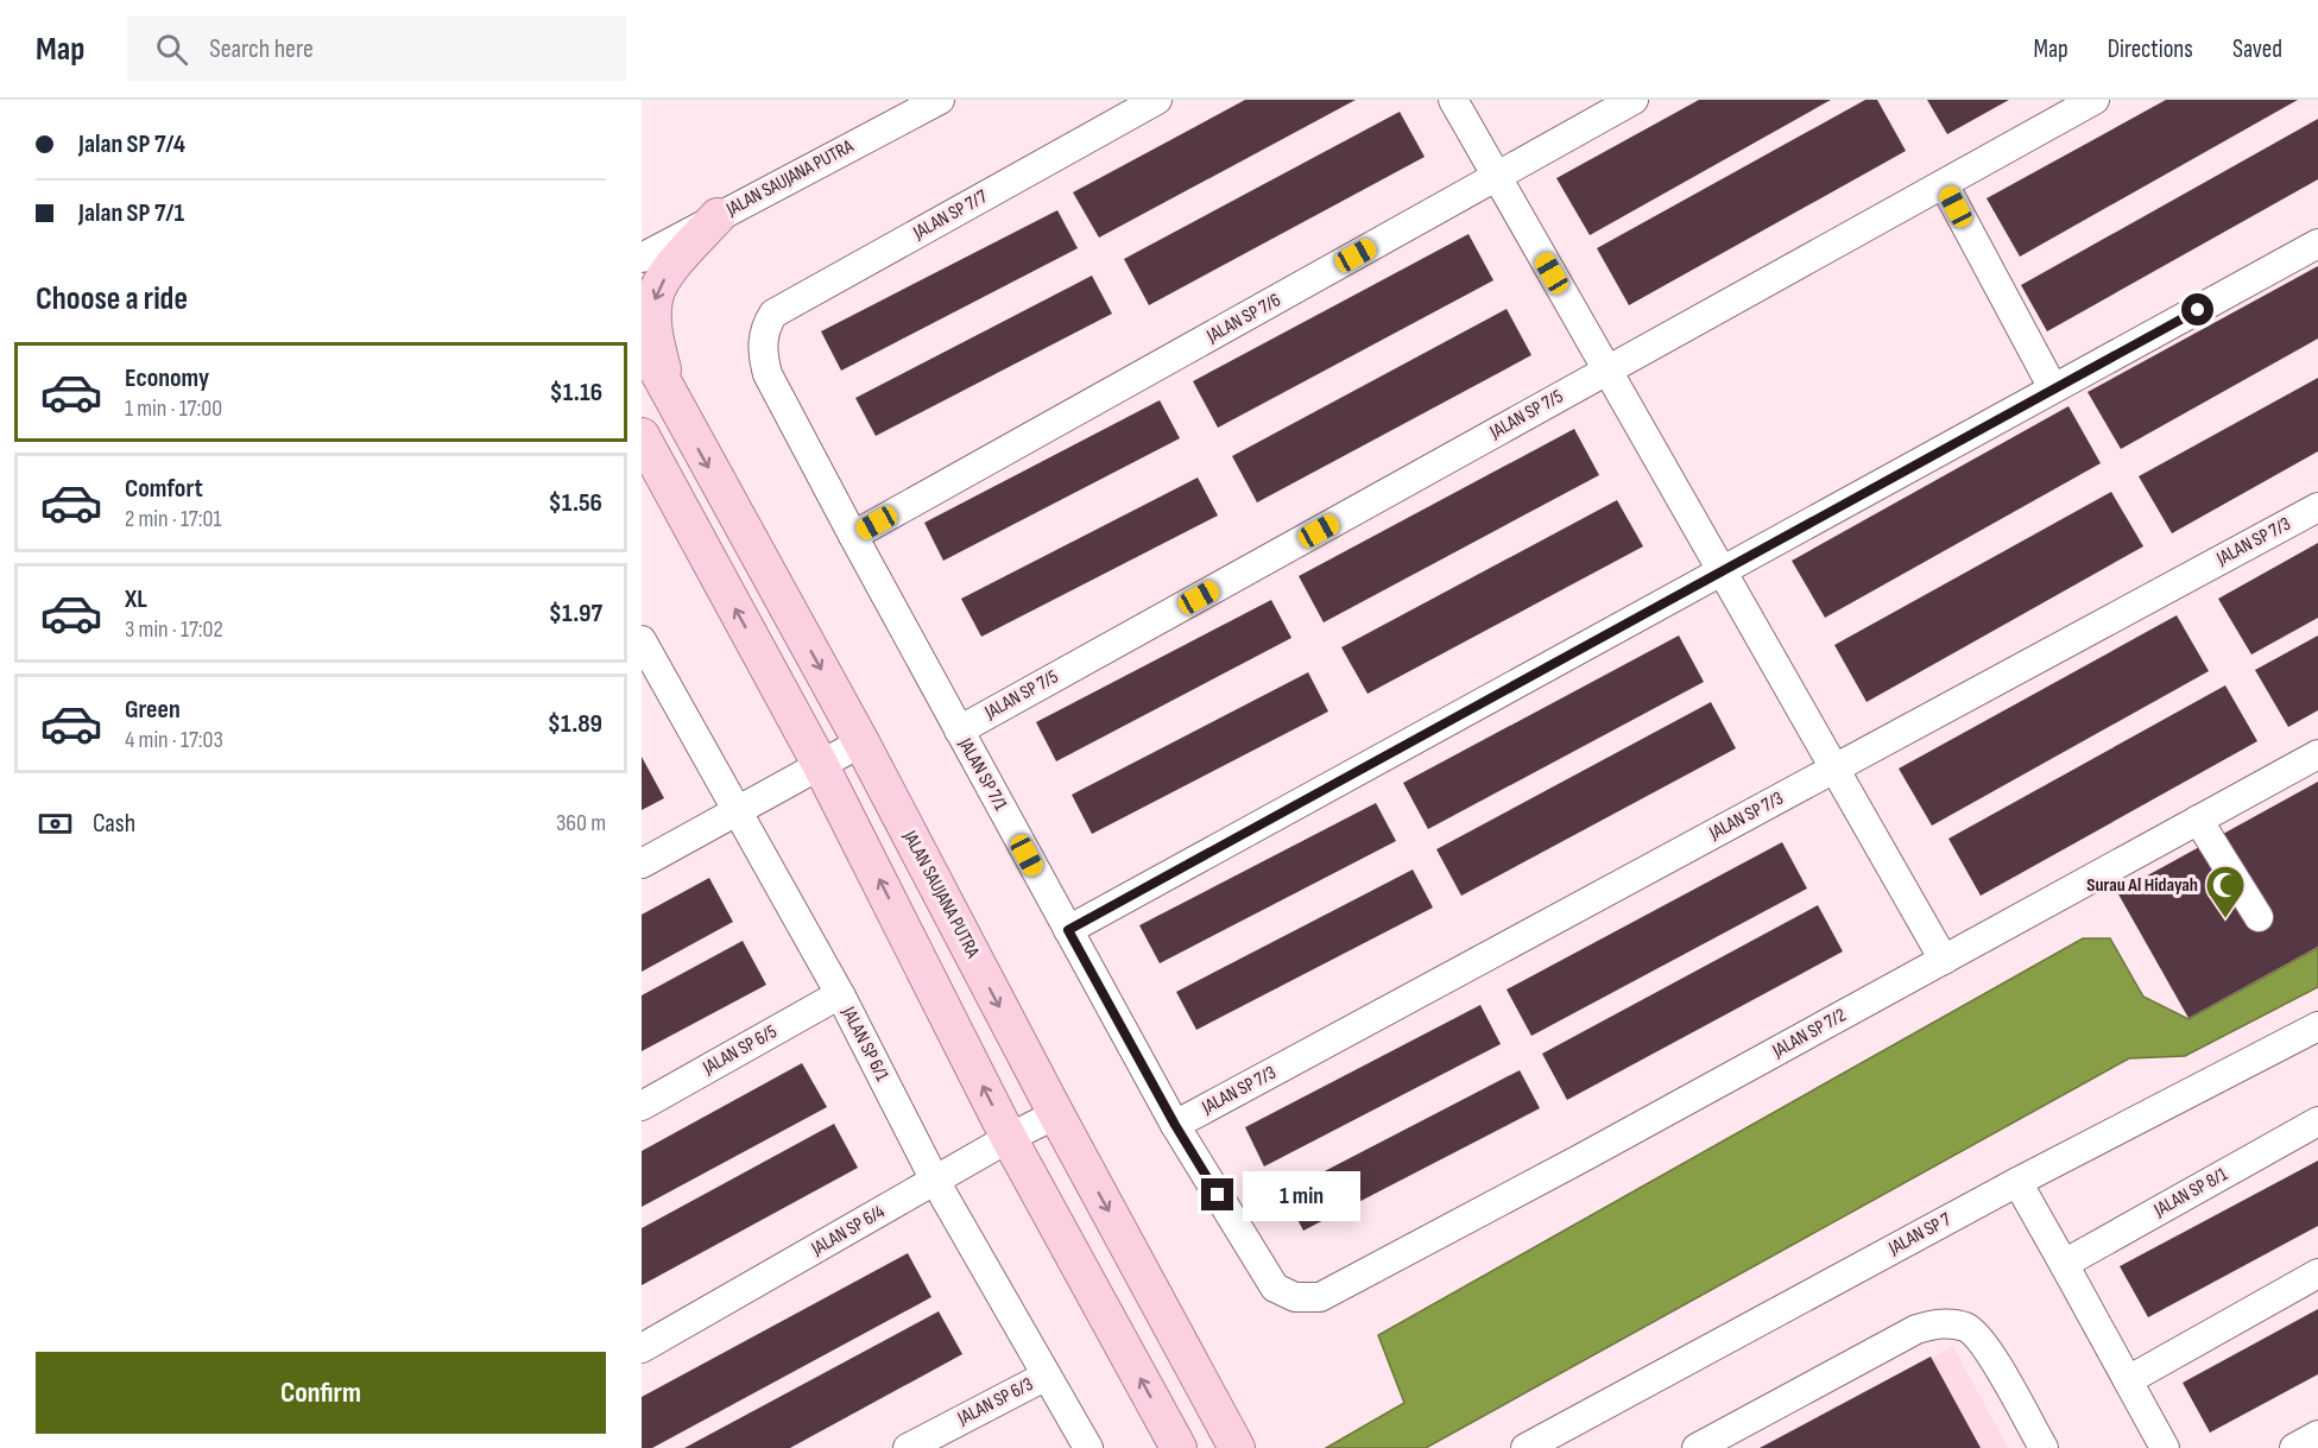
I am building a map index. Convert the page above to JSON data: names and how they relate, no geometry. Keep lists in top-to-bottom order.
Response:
{
  "streets": {
    "main road": ["JALAN SAUJANA PUTRA"],
    "street": [
      "JALAN SP 7/7",
      "JALAN SP 7/6",
      "JALAN SP 7/5",
      "JALAN SP 7/3",
      "JALAN SP 7/1",
      "JALAN SP 7/2",
      "JALAN SP 6/1",
      "JALAN SP 6/5",
      "JALAN SP 8/1",
      "JALAN SP 6/4",
      "JALAN SP 7",
      "JALAN SP 6/3"
    ]
  },
  "crossings": [
    ["JALAN SAUJANA PUTRA", "JALAN SP 6/4"],
    ["JALAN SP 7/7", "JALAN SP 7/1"],
    ["JALAN SP 7/6", "JALAN SP 7/1"],
    ["JALAN SP 7/5", "JALAN SP 7/1"],
    ["JALAN SP 7/3", "JALAN SP 7/1"],
    ["JALAN SP 7/1", "JALAN SP 7/2"],
    ["JALAN SP 6/1", "JALAN SP 6/5"],
    ["JALAN SP 6/1", "JALAN SP 6/4"],
    ["JALAN SP 6/1", "JALAN SP 6/3"]
  ],
  "one_way": ["JALAN SAUJANA PUTRA"],
  "places": {
    "mosque": ["Surau Al Hidayah"]
  },
  "page": {
    "header": "Map",
    "search": "Search here",
    "nav": ["Map", "Directions", "Saved"],
    "banner": ["Jalan SP 7/4", "Jalan SP 7/1"],
    "heading": "Choose a ride",
    "list": [
      {
        "name": "Economy",
        "note": "1 min · 17:00",
        "value": "$1.16"
      },
      {
        "name": "Comfort",
        "note": "2 min · 17:01",
        "value": "$1.56"
      },
      {
        "name": "XL",
        "note": "3 min · 17:02",
        "value": "$1.97"
      },
      {
        "name": "Green",
        "note": "4 min · 17:03",
        "value": "$1.89"
      }
    ],
    "pay": ["Cash", "360 m"],
    "bubble": "1 min",
    "buttons": "Confirm"
  }
}
